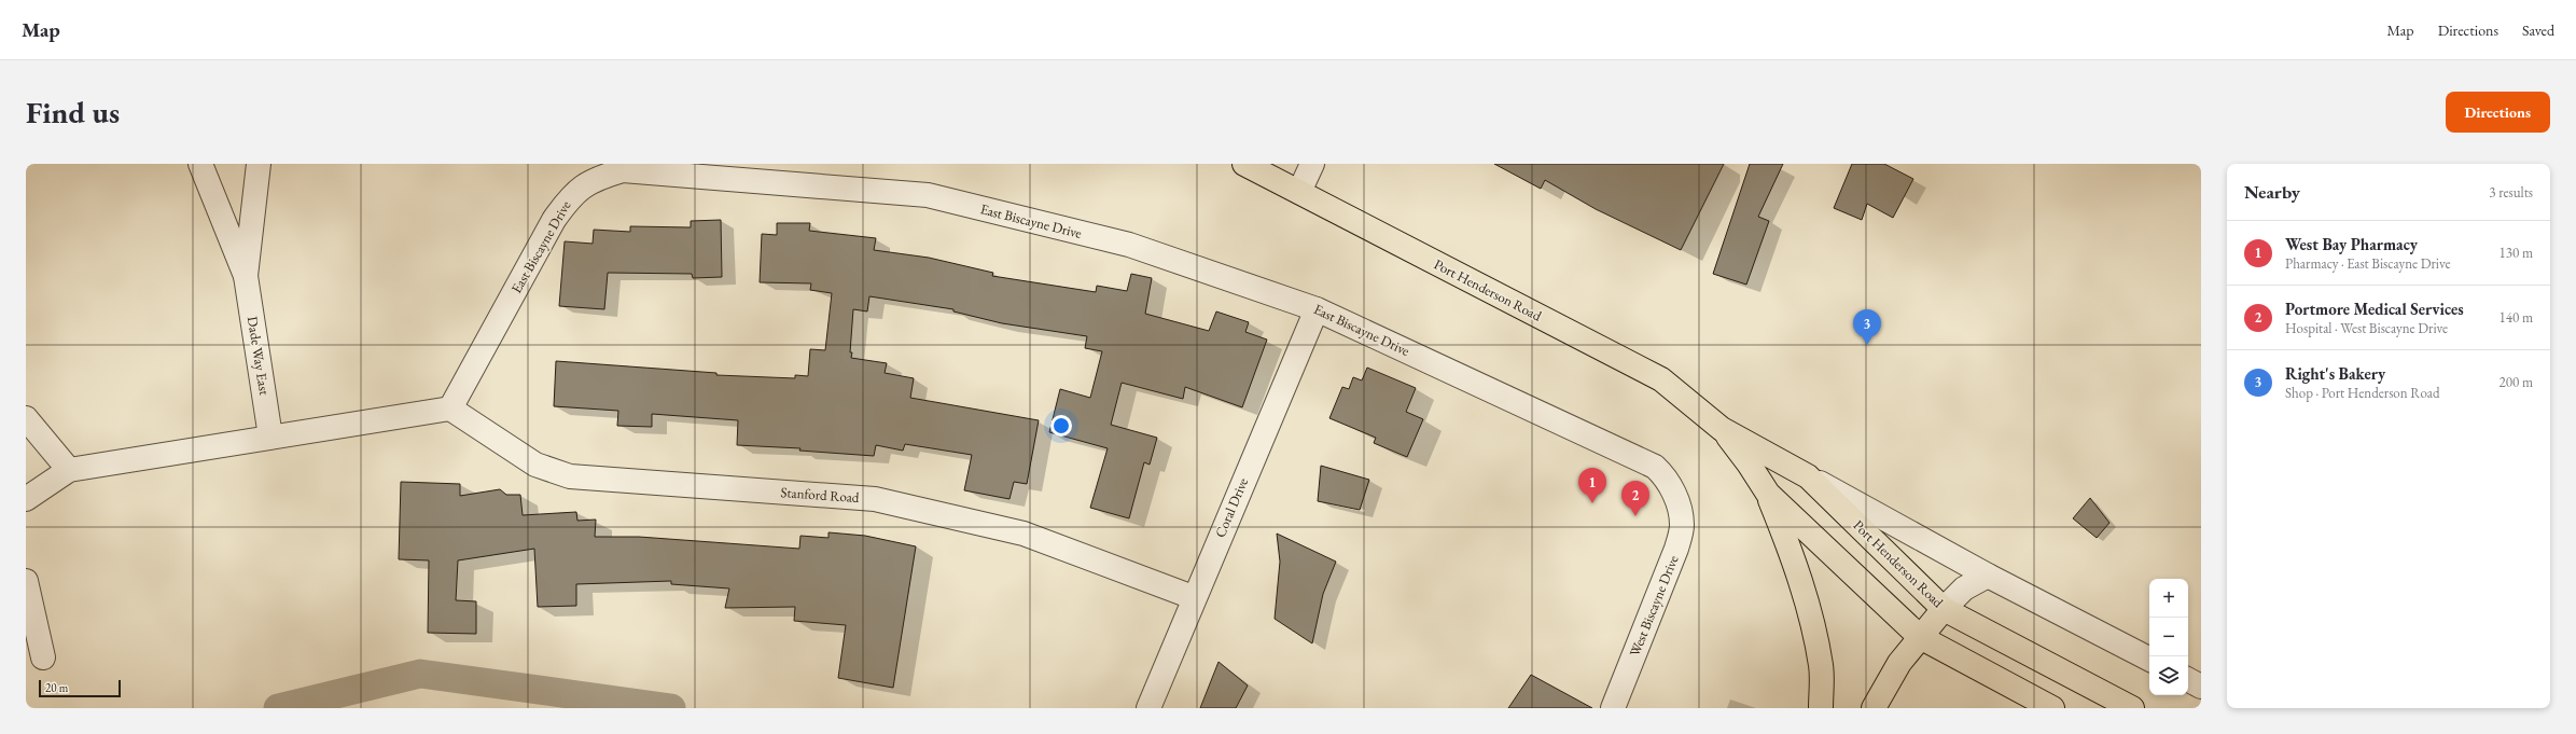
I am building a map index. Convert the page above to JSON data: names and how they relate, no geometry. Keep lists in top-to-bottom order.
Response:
{
  "streets": {
    "main road": ["Port Henderson Road"],
    "street": [
      "East Biscayne Drive",
      "Dade Way East",
      "Stanford Road",
      "Coral Drive",
      "West Biscayne Drive"
    ]
  },
  "crossings": [
    ["East Biscayne Drive", "Stanford Road"],
    ["East Biscayne Drive", "Coral Drive"],
    ["East Biscayne Drive", "West Biscayne Drive"],
    ["Stanford Road", "Coral Drive"]
  ],
  "scale_bar": "20 m",
  "page": {
    "header": "Map",
    "nav": ["Map", "Directions", "Saved"],
    "buttons": "Directions",
    "title": "Find us",
    "heading": ["Nearby", "3 results"],
    "list": [
      {
        "mark": "1",
        "name": "West Bay Pharmacy",
        "note": "Pharmacy · East Biscayne Drive",
        "value": "130 m"
      },
      {
        "mark": "2",
        "name": "Portmore Medical Services",
        "note": "Hospital · West Biscayne Drive",
        "value": "140 m"
      },
      {
        "mark": "3",
        "name": "Right's Bakery",
        "note": "Shop · Port Henderson Road",
        "value": "200 m"
      }
    ],
    "pins": ["3", "1", "2"],
    "map_buttons": ["+", "−"],
    "scale": "20 m"
  }
}
